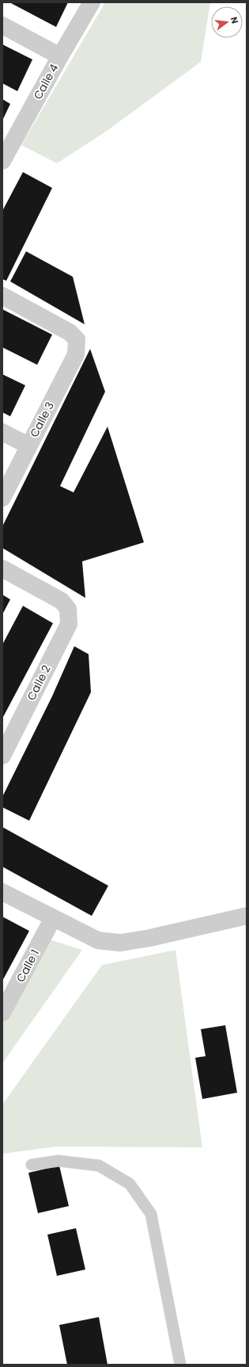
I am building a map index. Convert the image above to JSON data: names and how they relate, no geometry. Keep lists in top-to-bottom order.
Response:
{
  "streets": {
    "street": [
      "Calle 4",
      "Calle 3",
      "Calle 2",
      "Calle 1"
    ]
  },
  "north": "right"
}
